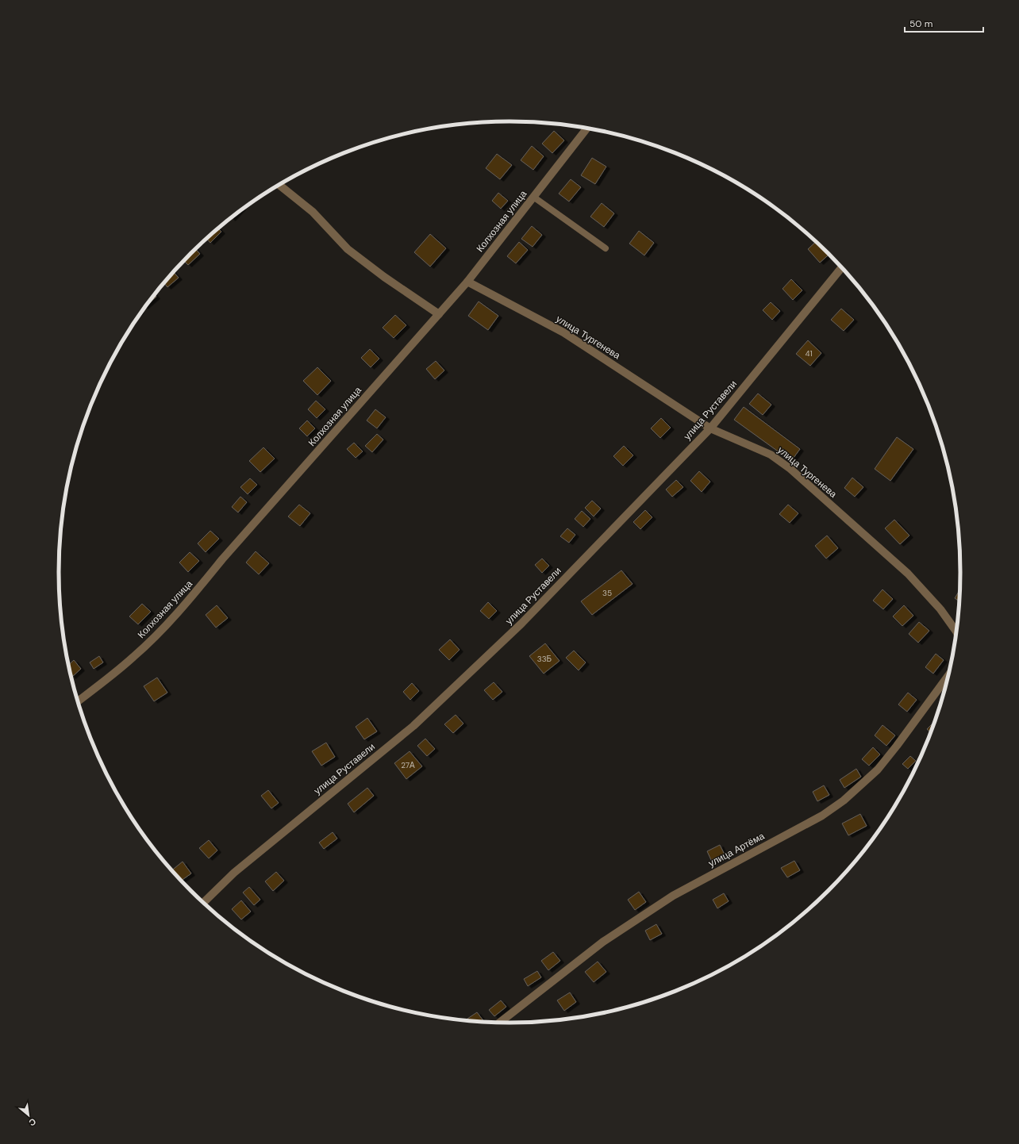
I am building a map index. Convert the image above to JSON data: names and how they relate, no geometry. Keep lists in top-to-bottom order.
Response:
{
  "streets": {
    "street": [
      "Колхозная улица",
      "улица Тургенева",
      "улица Руставели",
      "улица Артёма"
    ]
  },
  "crossings": [
    ["Колхозная улица", "улица Тургенева"],
    ["улица Тургенева", "улица Руставели"]
  ],
  "house_numbers": [
    "41",
    "35",
    "33Б",
    "27А"
  ],
  "scale_bar": "50 m",
  "north": "bottom right"
}
